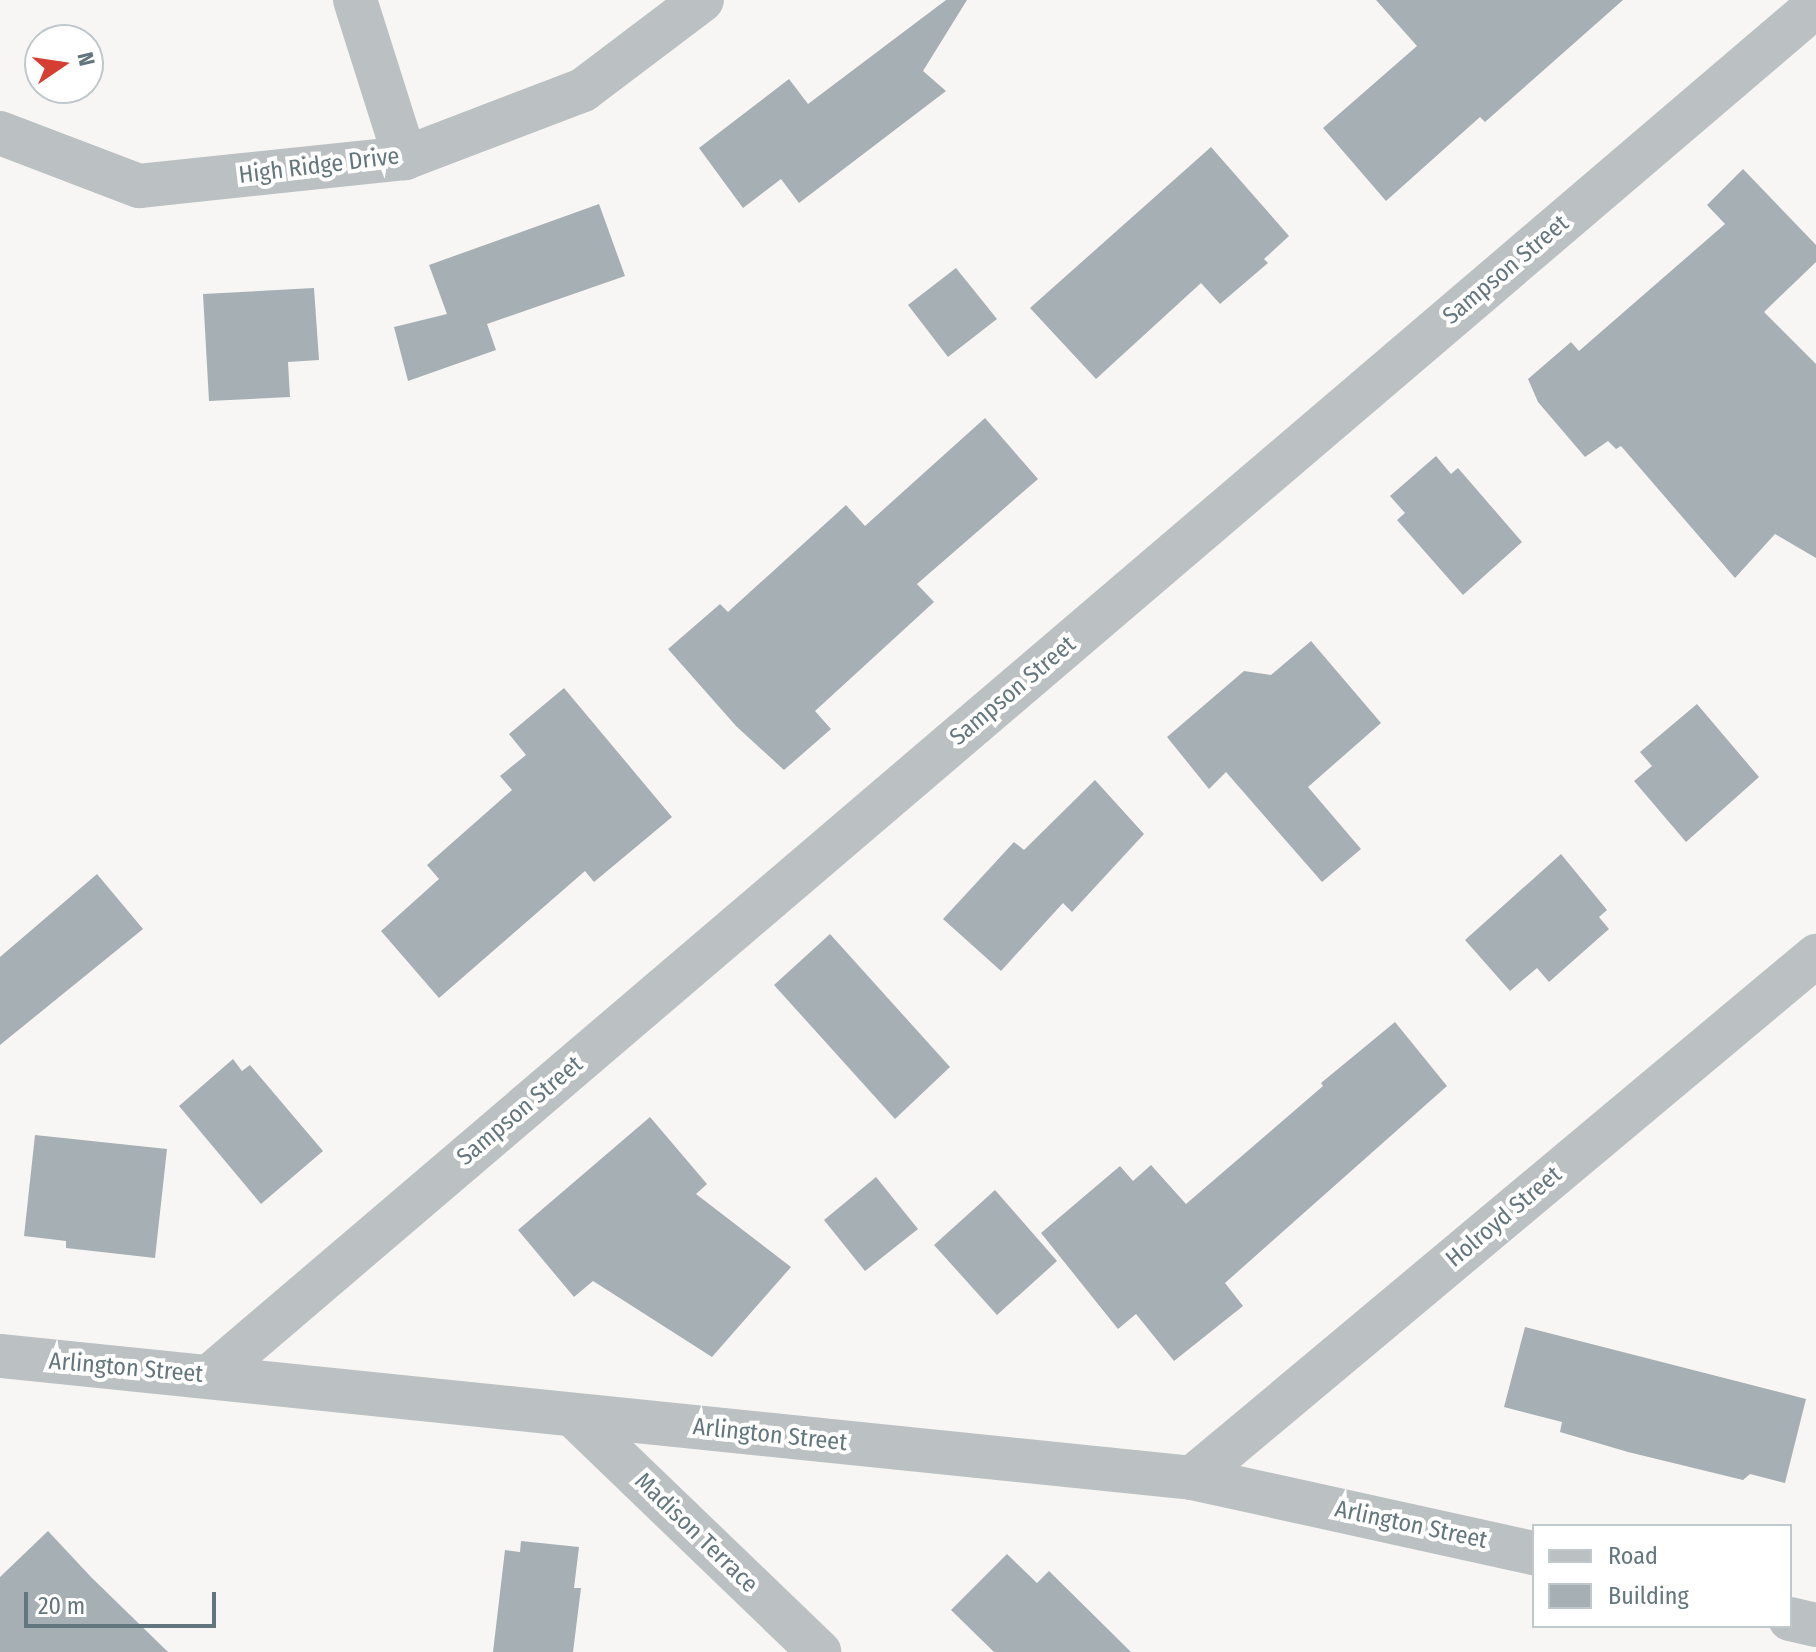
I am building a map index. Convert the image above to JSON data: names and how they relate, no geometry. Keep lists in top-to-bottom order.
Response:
{
  "streets": {
    "street": [
      "High Ridge Drive",
      "Sampson Street",
      "Holroyd Street",
      "Arlington Street",
      "Madison Terrace"
    ]
  },
  "crossings": [
    ["Sampson Street", "Arlington Street"],
    ["Holroyd Street", "Arlington Street"],
    ["Arlington Street", "Madison Terrace"]
  ],
  "legend": ["Road", "Building"],
  "scale_bar": "20 m",
  "north": "right"
}
